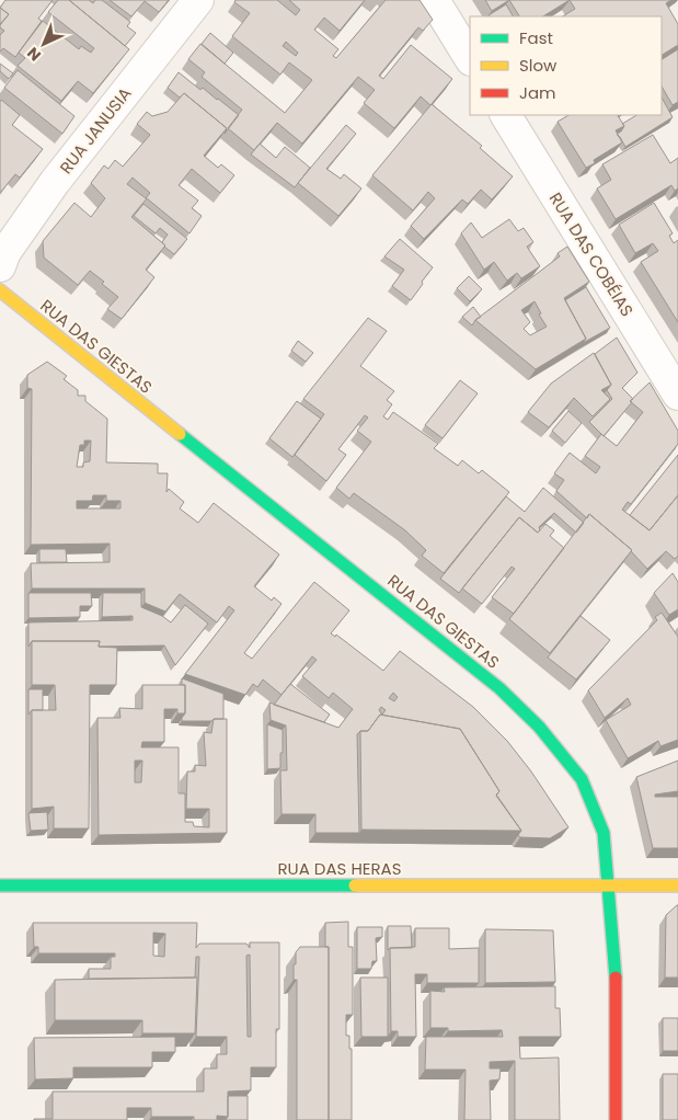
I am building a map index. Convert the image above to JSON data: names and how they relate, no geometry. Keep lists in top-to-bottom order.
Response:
{
  "streets": {
    "main road": ["RUA DAS GIESTAS", "RUA DAS HERAS"],
    "street": ["RUA JANUSIA", "RUA DAS COBÉIAS"]
  },
  "crossings": [
    ["RUA DAS GIESTAS", "RUA DAS HERAS"]
  ],
  "legend": ["Fast", "Slow", "Jam"],
  "north": "bottom left"
}
